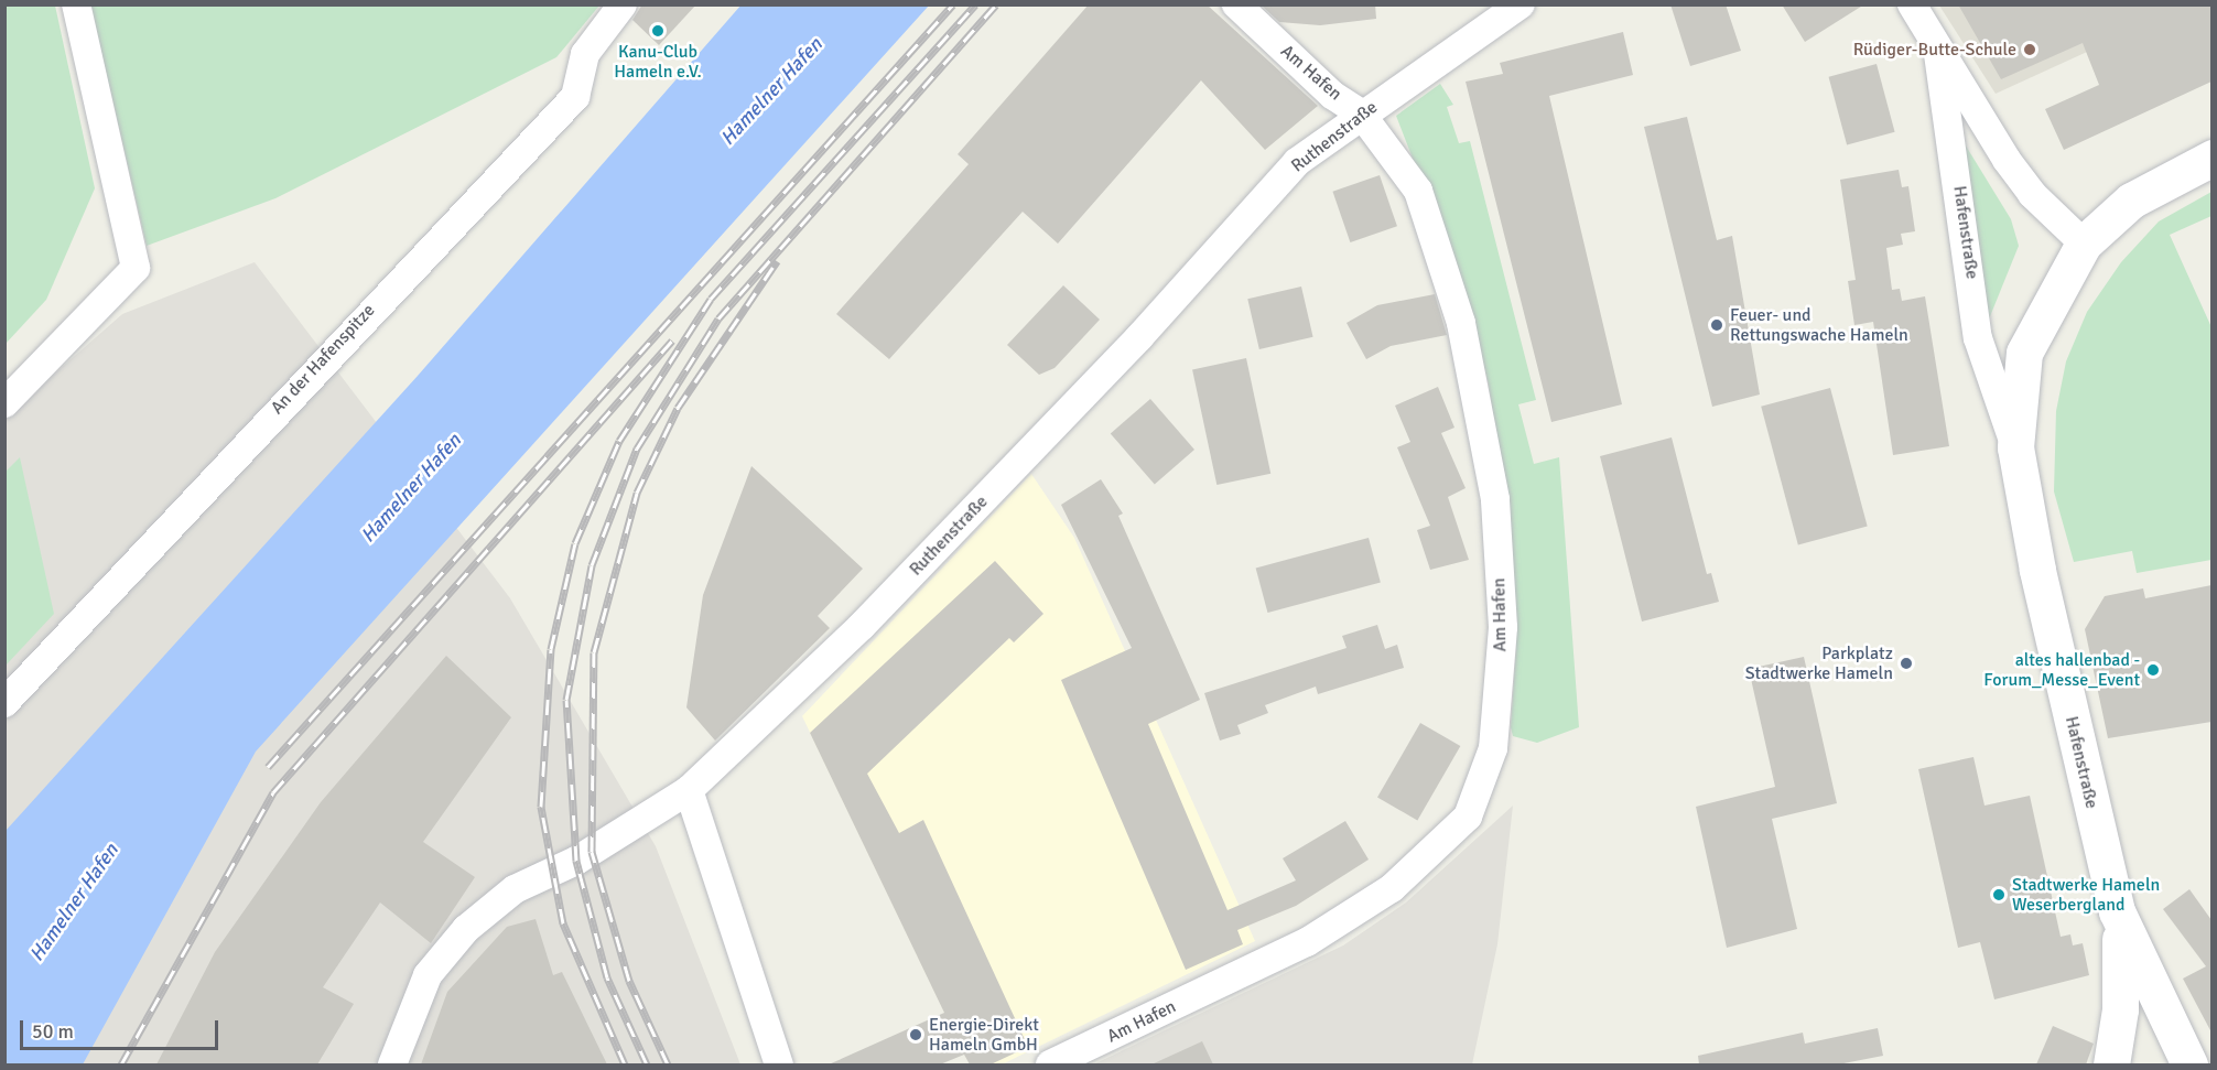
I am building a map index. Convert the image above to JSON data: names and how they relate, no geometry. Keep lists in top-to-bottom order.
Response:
{
  "streets": {
    "main road": ["Hafenstraße"],
    "street": ["Am Hafen", "Ruthenstraße", "An der Hafenspitze"]
  },
  "crossings": [
    ["Am Hafen", "Ruthenstraße"]
  ],
  "water": ["Hamelner Hafen"],
  "places": [
    "Kanu-Club Hameln e.V.",
    "Rüdiger-Butte-Schule",
    "Feuer- und Rettungswache Hameln",
    "Parkplatz Stadtwerke Hameln",
    "altes hallenbad - Forum_Messe_Event",
    "Stadtwerke Hameln Weserbergland",
    "Energie-Direkt Hameln GmbH"
  ],
  "scale_bar": "50 m"
}
